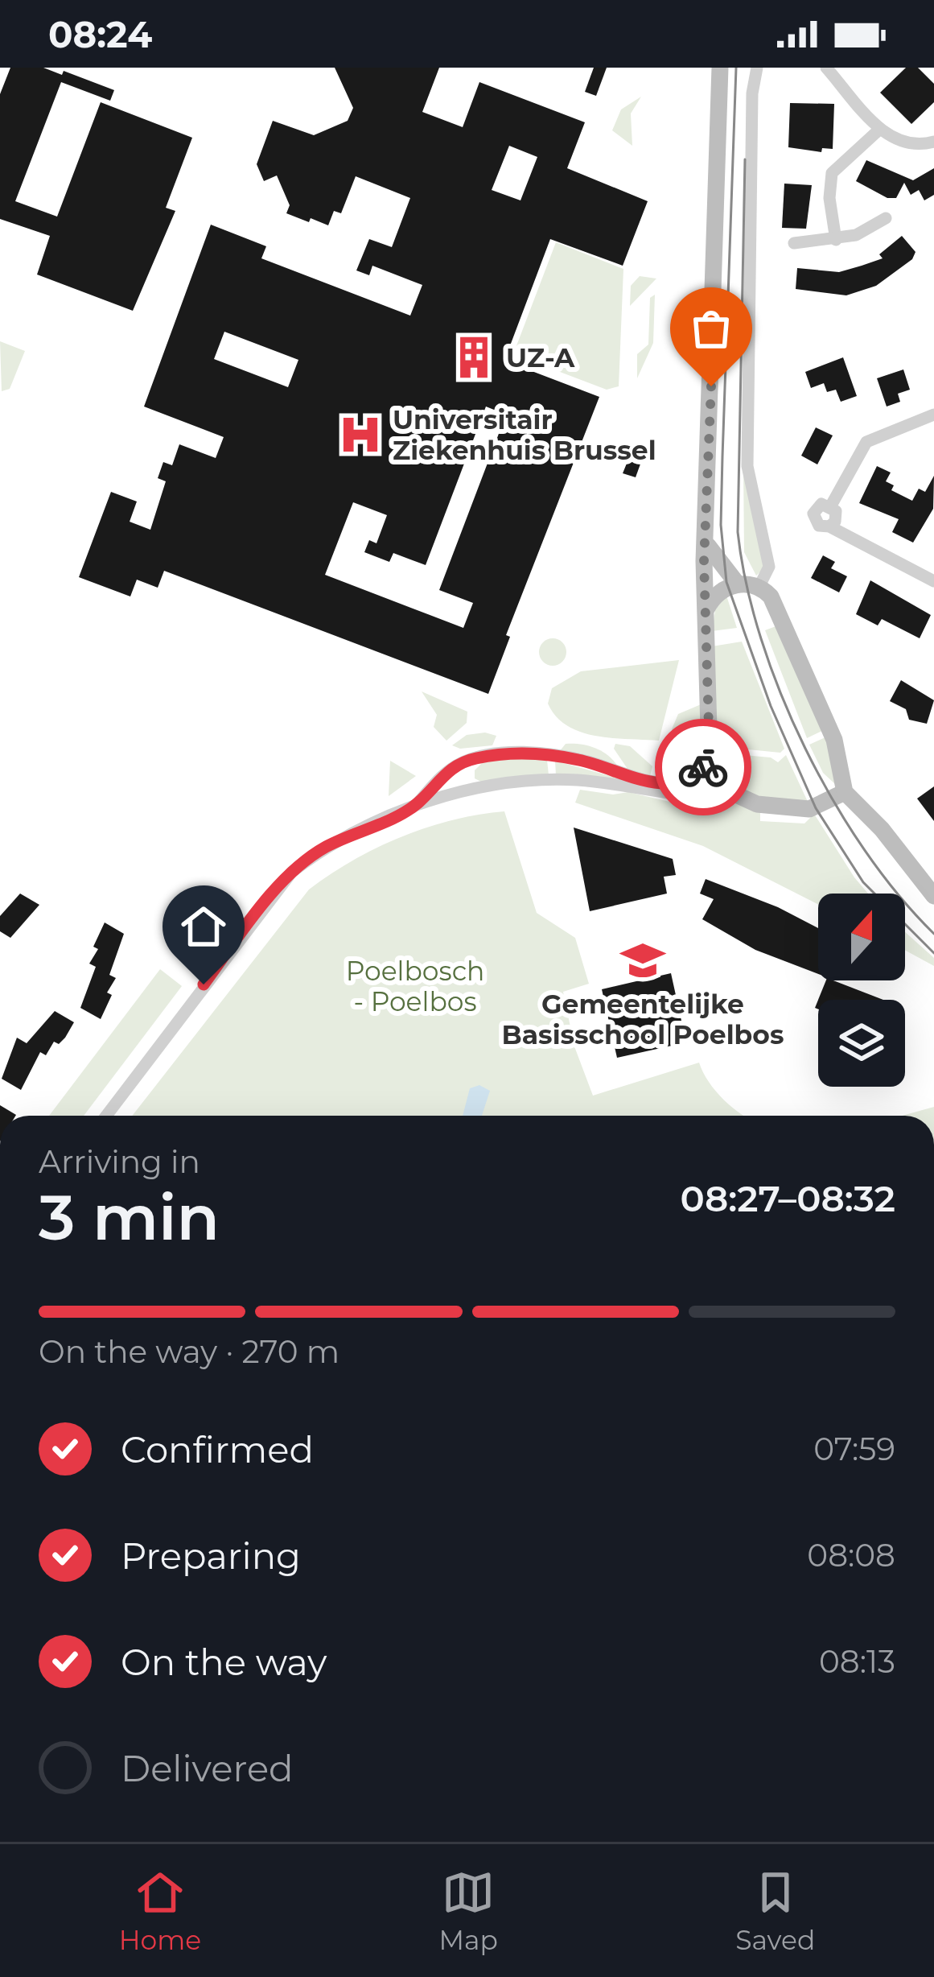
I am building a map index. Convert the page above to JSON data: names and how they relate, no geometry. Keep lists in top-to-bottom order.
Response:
{
  "parks": ["Poelbosch - Poelbos"],
  "places": {
    "building": ["UZ-A"],
    "hospital": ["Universitair Ziekenhuis Brussel"],
    "school or university": ["Gemeentelijke Basisschool Poelbos"]
  },
  "north": "top",
  "page": {
    "status": "08:24",
    "heading": ["3 min", "Arriving in", "08:27–08:32"],
    "bar": "On the way · 270 m",
    "list": [
      ["Confirmed", "07:59"],
      ["Preparing", "08:08"],
      ["On the way", "08:13"],
      "Delivered"
    ],
    "tabs": ["Home", "Map", "Saved"]
  }
}
